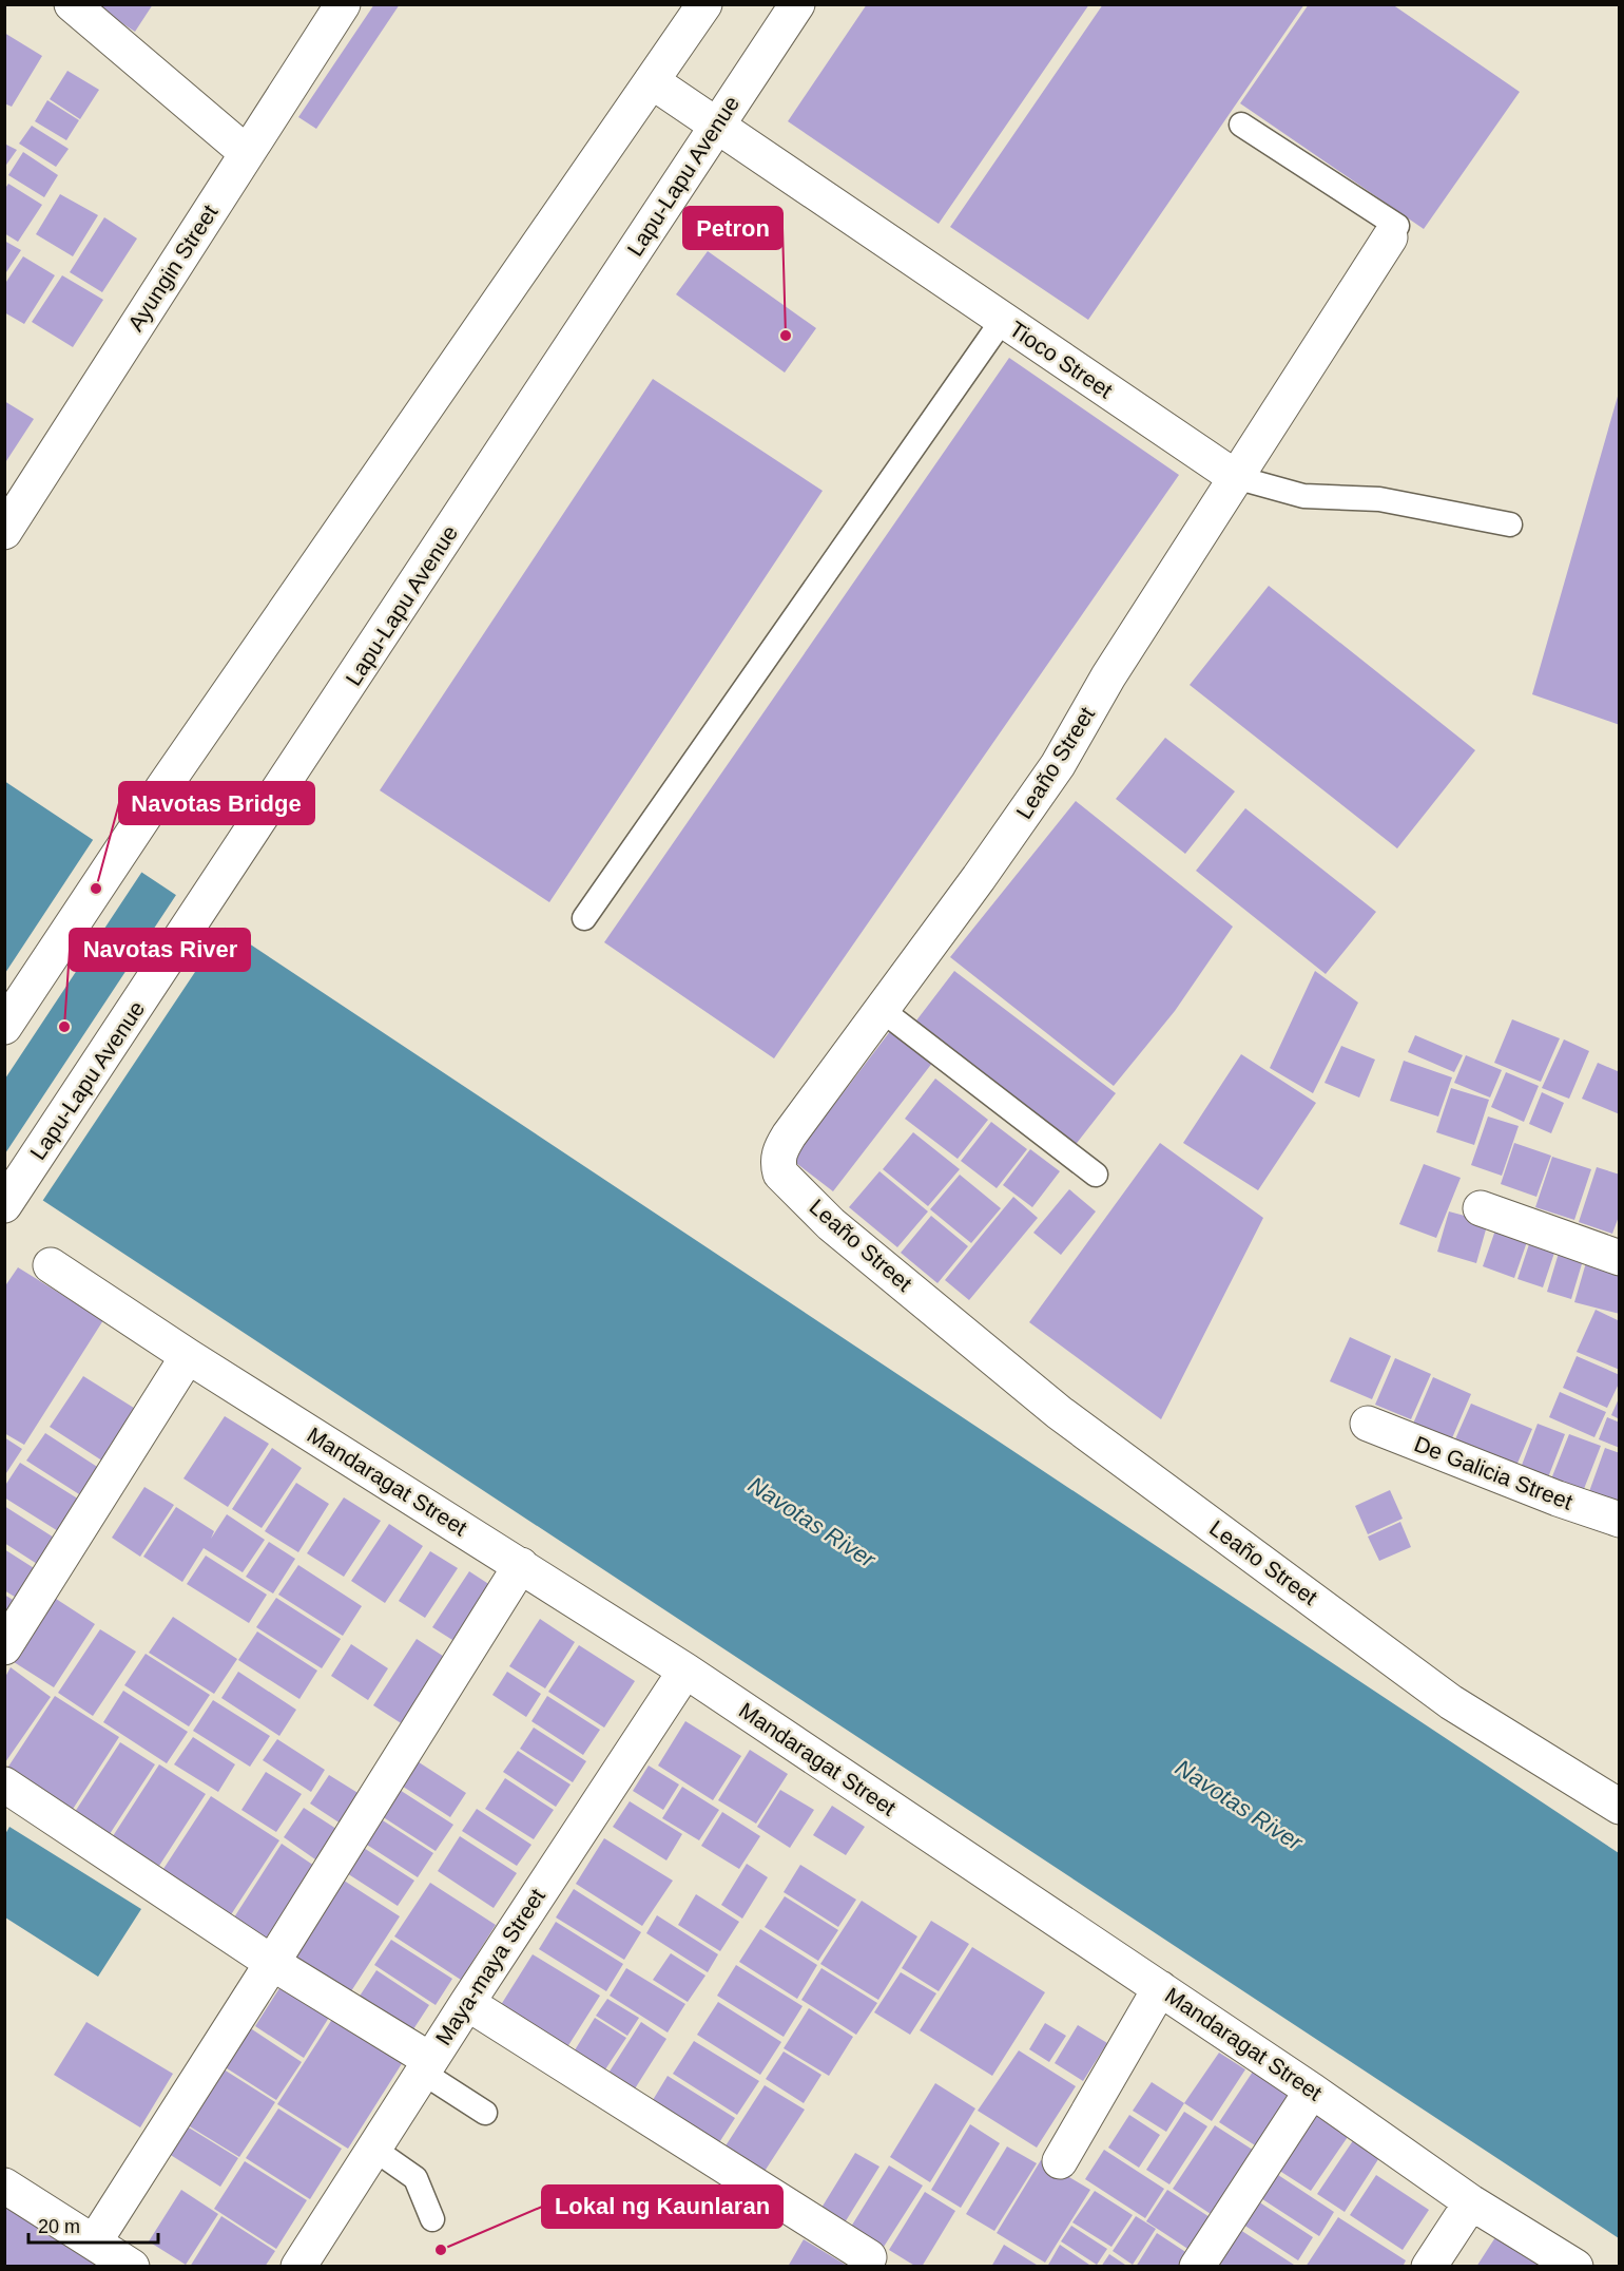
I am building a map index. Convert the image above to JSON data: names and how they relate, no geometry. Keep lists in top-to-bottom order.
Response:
{
  "streets": {
    "street": [
      "Lapu-Lapu Avenue",
      "Ayungin Street",
      "Tioco Street",
      "Leaño Street",
      "De Galicia Street",
      "Mandaragat Street",
      "Maya-maya Street"
    ]
  },
  "crossings": [
    ["Lapu-Lapu Avenue", "Tioco Street"],
    ["Tioco Street", "Leaño Street"],
    ["Mandaragat Street", "Maya-maya Street"]
  ],
  "water": ["Navotas River"],
  "places": [
    "Petron",
    "Navotas Bridge",
    "Navotas River",
    "Lokal ng Kaunlaran"
  ],
  "scale_bar": "20 m"
}
